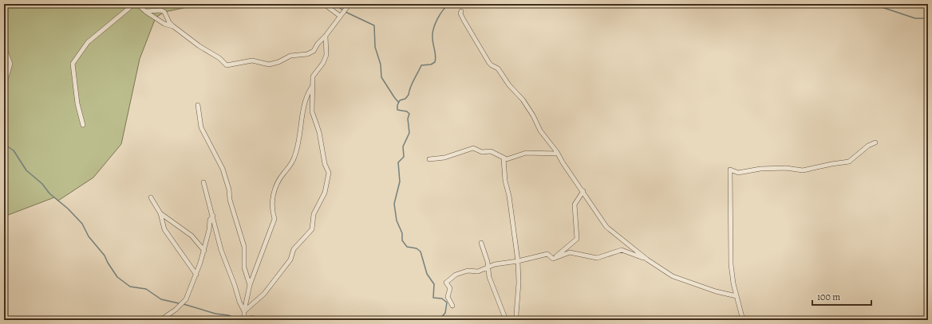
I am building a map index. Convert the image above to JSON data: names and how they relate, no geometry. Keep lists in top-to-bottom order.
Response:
{
  "scale_bar": "100 m"
}
